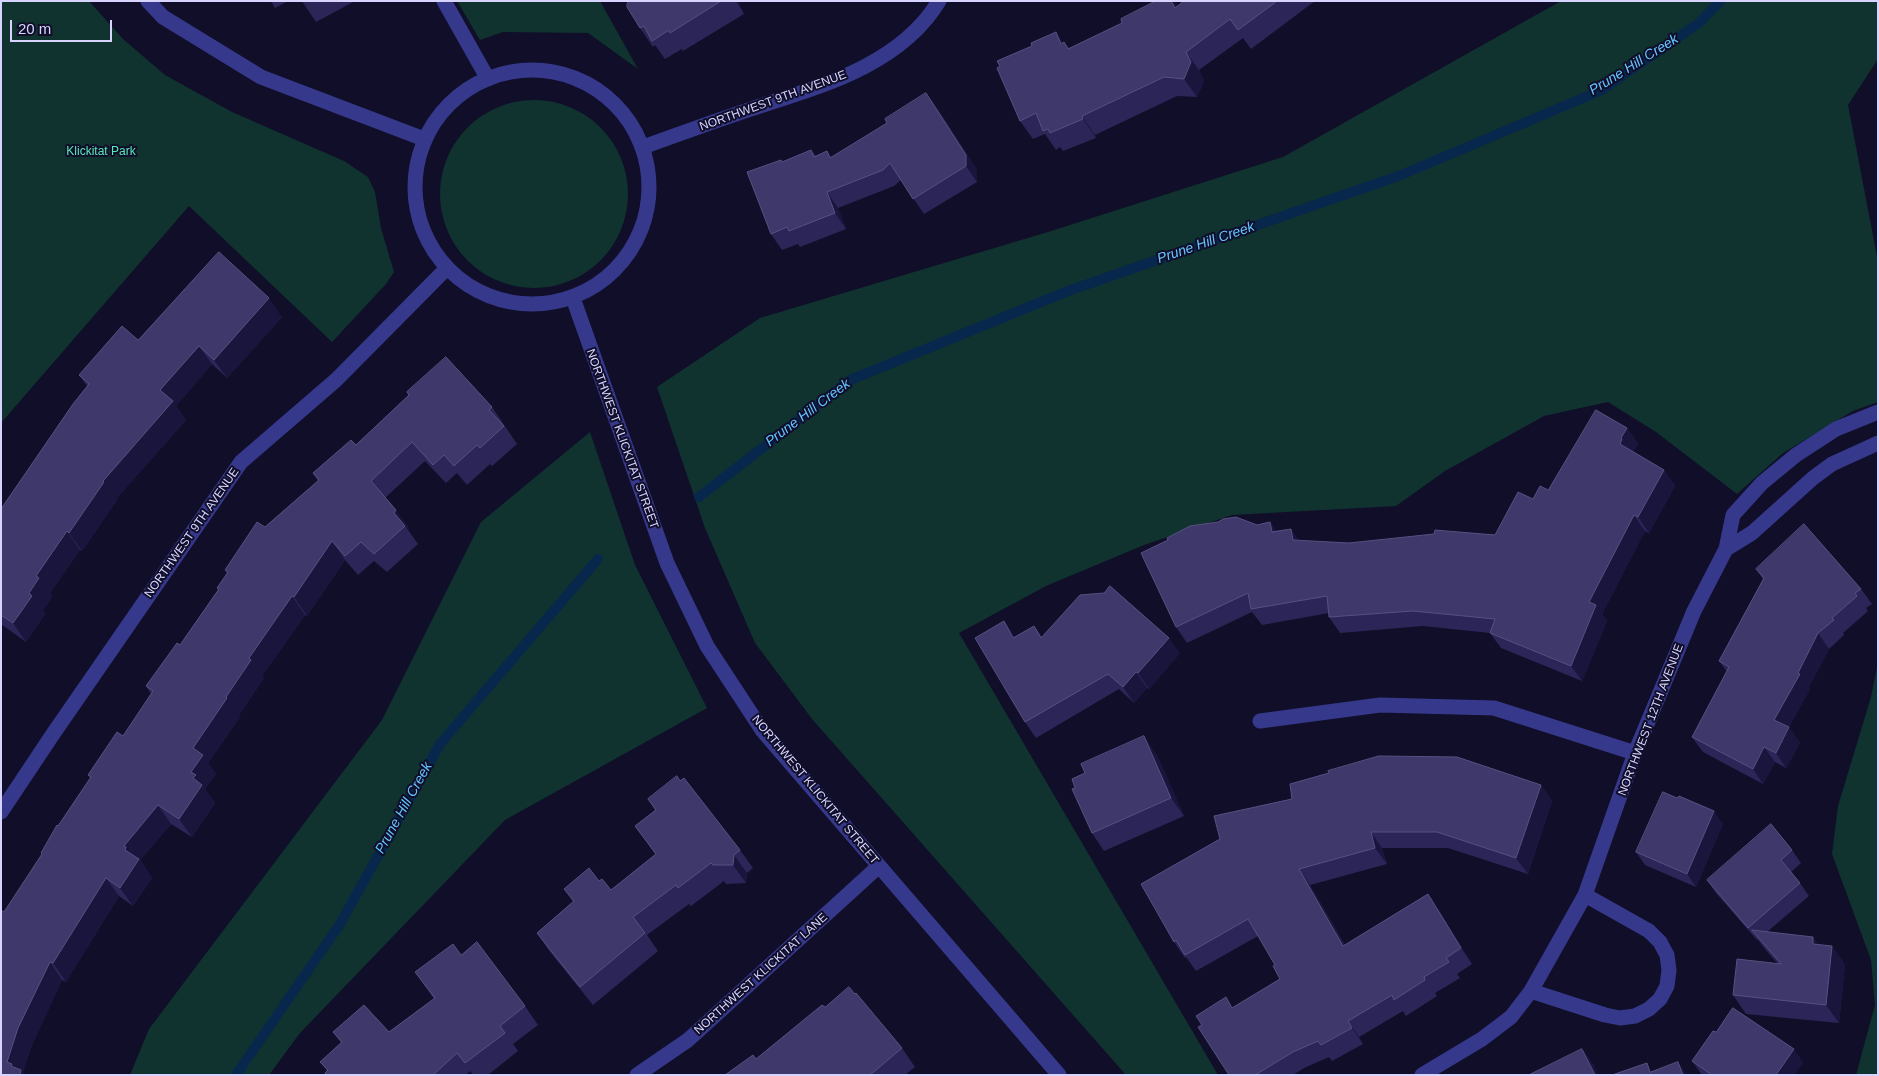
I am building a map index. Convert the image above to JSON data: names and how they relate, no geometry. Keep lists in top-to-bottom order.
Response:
{
  "streets": {
    "street": [
      "NORTHWEST 9TH AVENUE",
      "NORTHWEST KLICKITAT STREET",
      "NORTHWEST 12TH AVENUE",
      "NORTHWEST KLICKITAT LANE"
    ]
  },
  "crossings": [
    ["NORTHWEST KLICKITAT STREET", "NORTHWEST KLICKITAT LANE"]
  ],
  "water": ["Prune Hill Creek"],
  "parks": ["Klickitat Park"],
  "scale_bar": "20 m"
}
